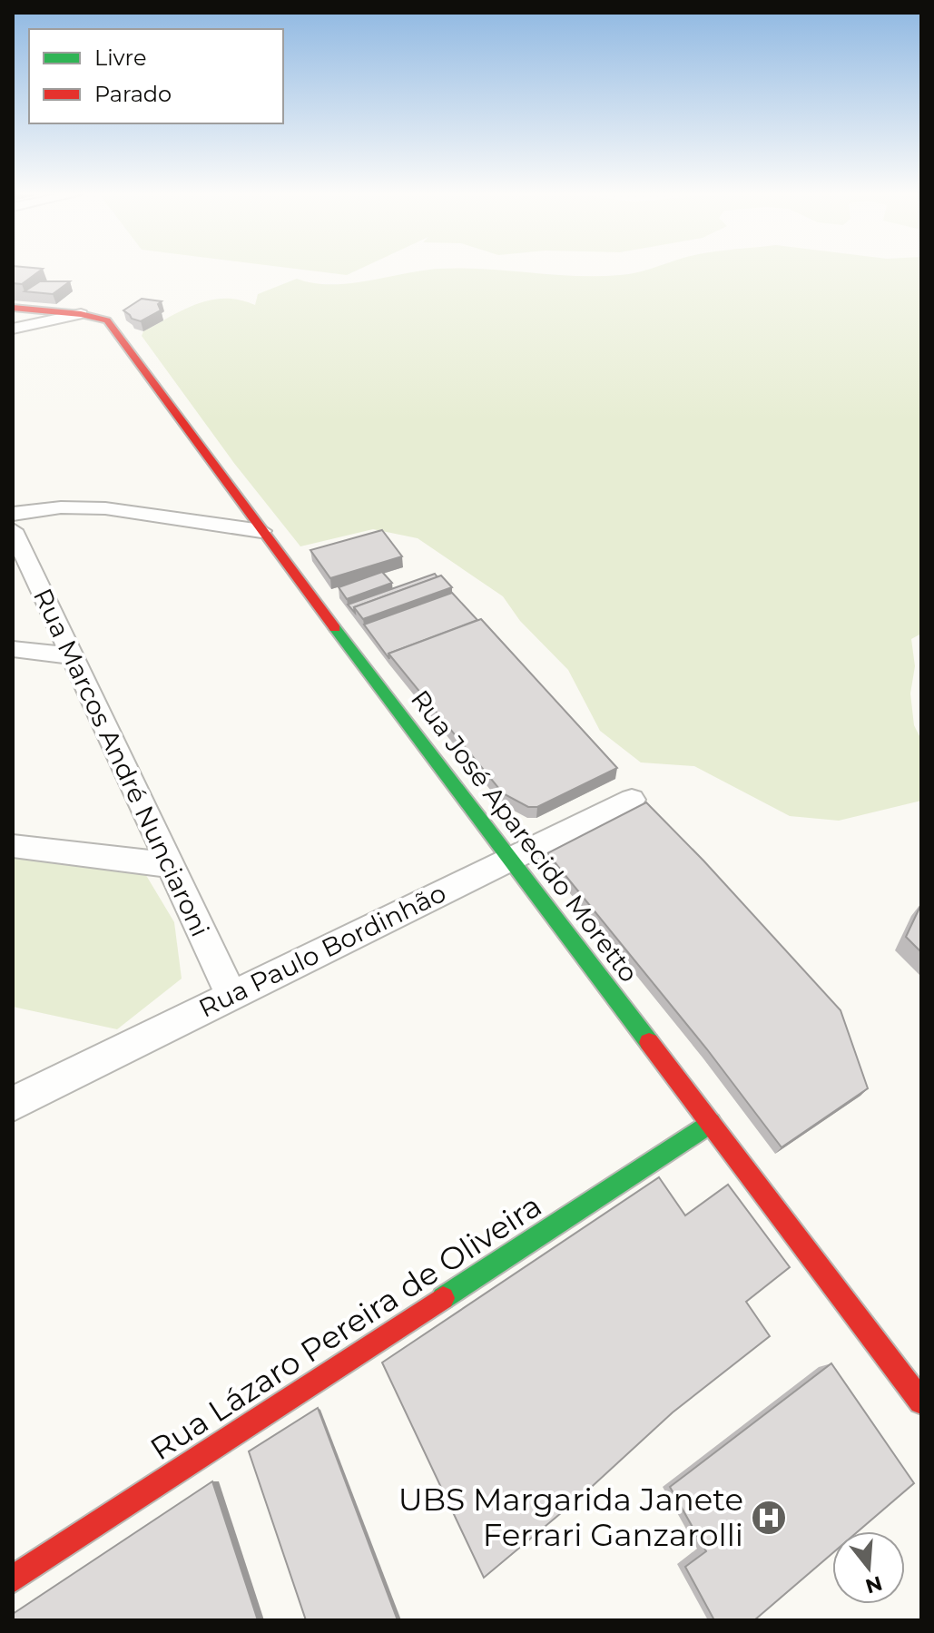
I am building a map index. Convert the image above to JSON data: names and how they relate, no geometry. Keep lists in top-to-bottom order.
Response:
{
  "streets": {
    "street": [
      "Rua Marcos André Nunciaroni",
      "Rua José Aparecido Moretto",
      "Rua Paulo Bordinhão",
      "Rua Lázaro Pereira de Oliveira"
    ]
  },
  "crossings": [
    ["Rua Marcos André Nunciaroni", "Rua Paulo Bordinhão"],
    ["Rua José Aparecido Moretto", "Rua Paulo Bordinhão"],
    ["Rua José Aparecido Moretto", "Rua Lázaro Pereira de Oliveira"]
  ],
  "places": {
    "hospital": ["UBS Margarida Janete Ferrari Ganzarolli"]
  },
  "legend": ["Livre", "Parado"],
  "north": "bottom"
}
